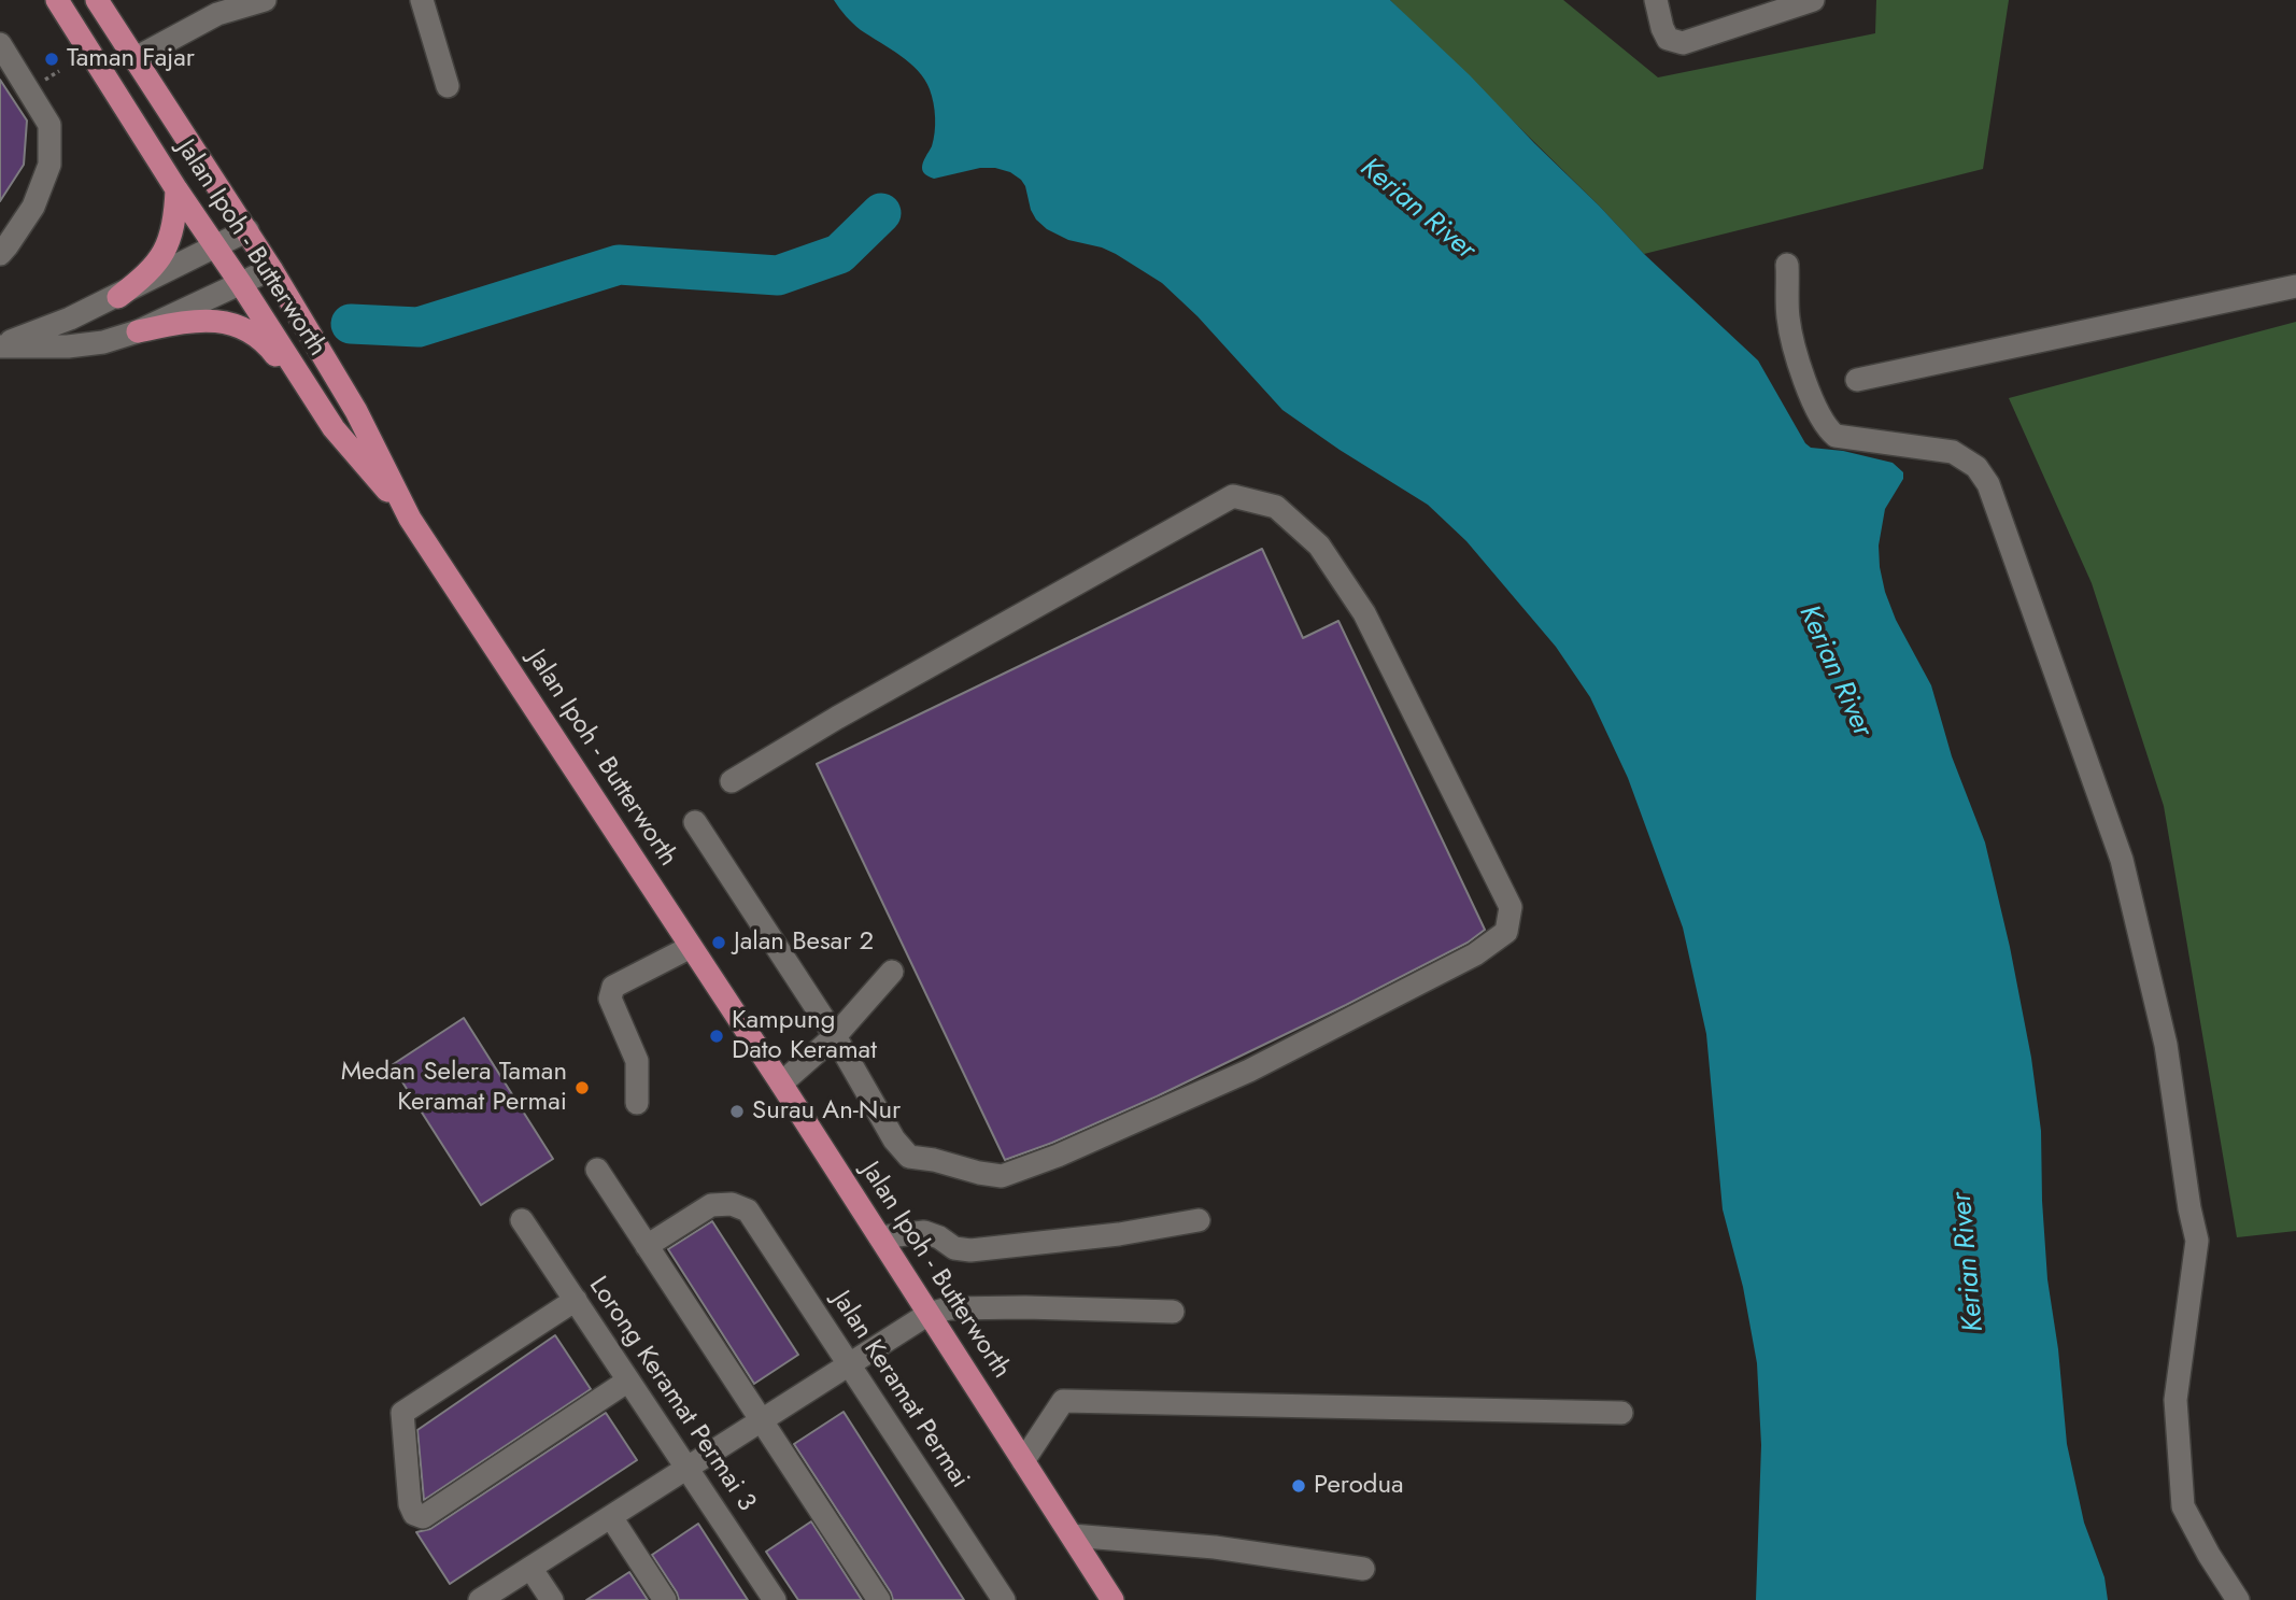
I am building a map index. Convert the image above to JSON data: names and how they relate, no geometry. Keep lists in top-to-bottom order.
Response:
{
  "streets": {
    "highway": ["Jalan Ipoh - Butterworth"],
    "street": ["Jalan Keramat Permai", "Lorong Keramat Permai 3"]
  },
  "water": ["Kerian River"],
  "places": [
    "Taman Fajar",
    "Jalan Besar 2",
    "Kampung Dato Keramat",
    "Medan Selera Taman Keramat Permai",
    "Surau An-Nur",
    "Perodua"
  ]
}
